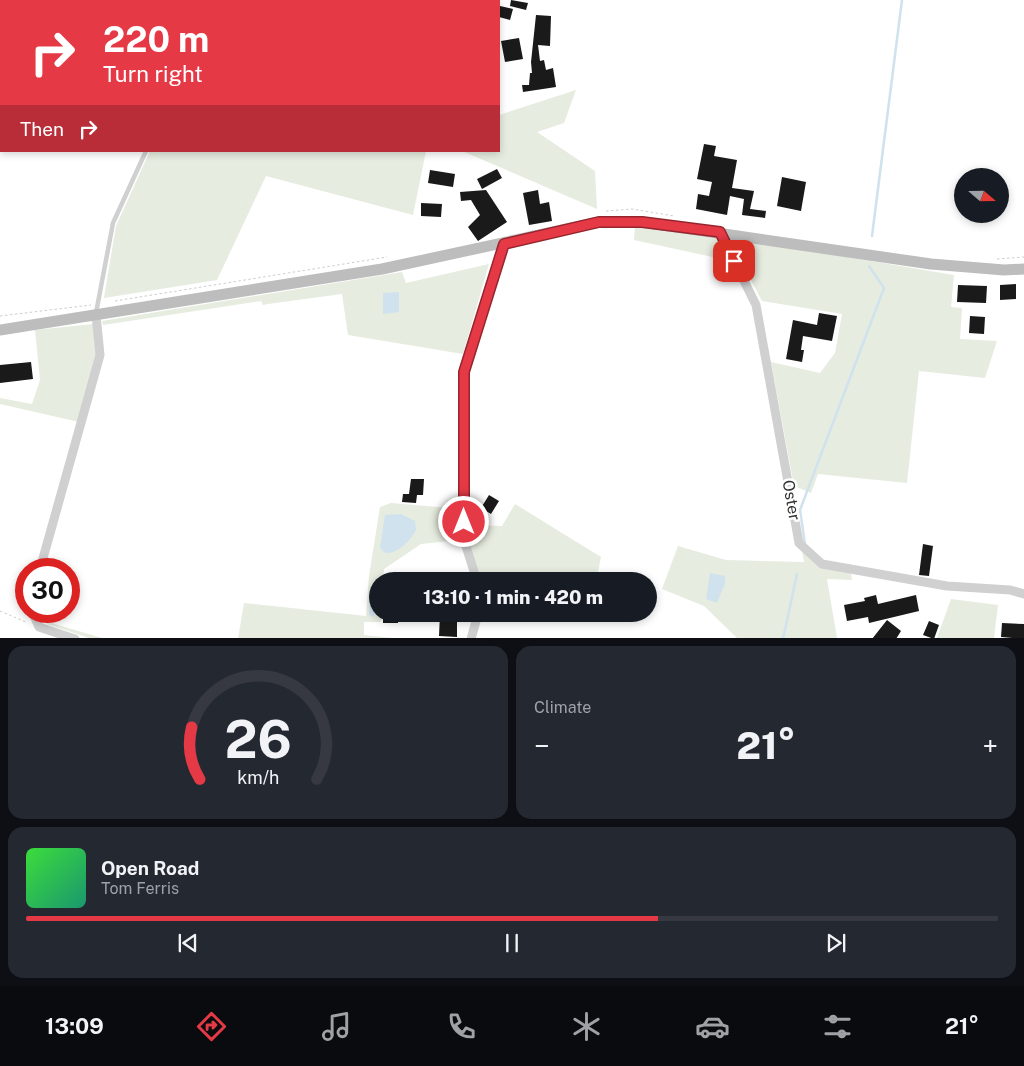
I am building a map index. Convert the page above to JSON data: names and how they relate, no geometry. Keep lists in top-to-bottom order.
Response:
{
  "streets": {
    "street": ["Oster"]
  },
  "north": "right",
  "page": {
    "turn": ["220 m", "Turn right"],
    "then": "Then",
    "limit": "30",
    "trip": "13:10 · 1 min · 420 m",
    "tile": "Climate",
    "heat": ["−", "21°", "+"],
    "song": ["Open Road", "Tom Ferris"],
    "tabs": ["13:09", "21°"],
    "gauge": ["26", "km/h"]
  }
}
